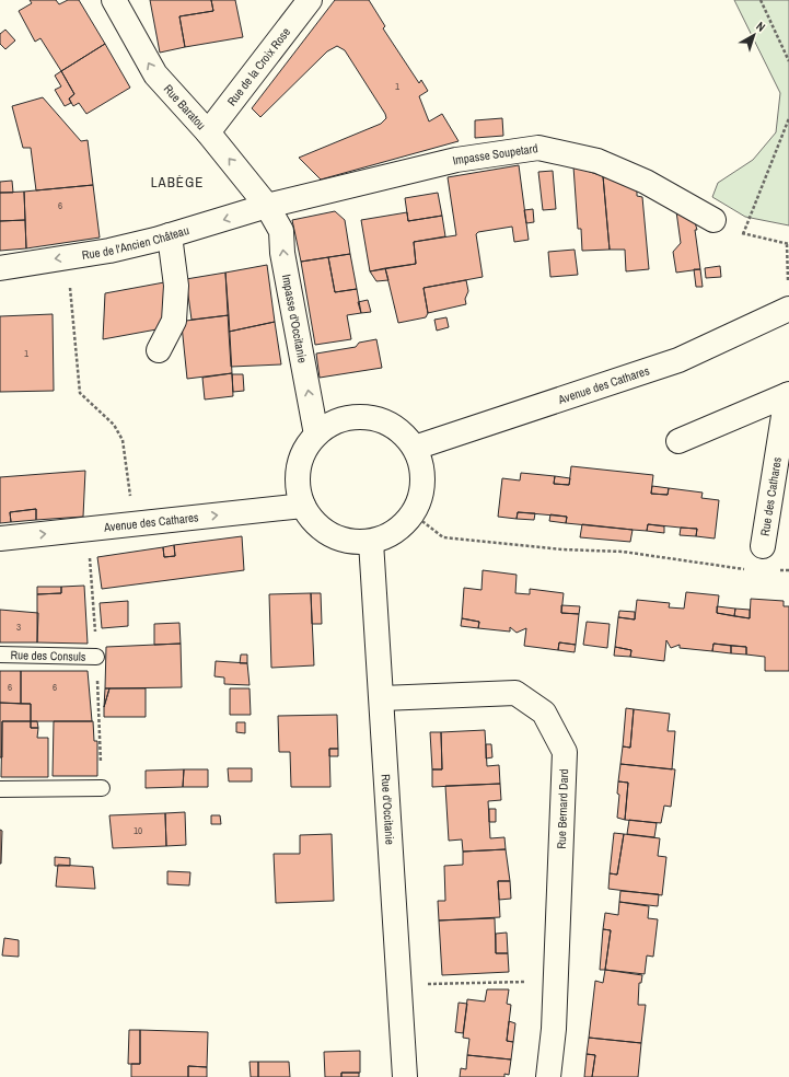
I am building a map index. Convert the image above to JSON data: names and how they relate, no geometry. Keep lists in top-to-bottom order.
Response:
{
  "streets": {
    "street": [
      "Rue de la Croix Rose",
      "Rue Baratou",
      "Impasse Soupetard",
      "Rue de l'Ancien Château",
      "Impasse d'Occitanie",
      "Avenue des Cathares",
      "Rue des Cathares",
      "Rue Bernard Dard",
      "Rue d'Occitanie"
    ],
    "lane": ["Rue des Consuls"]
  },
  "crossings": [
    ["Rue de la Croix Rose", "Rue Baratou"],
    ["Rue Baratou", "Impasse Soupetard"],
    ["Rue Baratou", "Rue de l'Ancien Château"],
    ["Rue Baratou", "Impasse d'Occitanie"],
    ["Impasse Soupetard", "Rue de l'Ancien Château"],
    ["Impasse Soupetard", "Impasse d'Occitanie"],
    ["Rue de l'Ancien Château", "Impasse d'Occitanie"],
    ["Impasse d'Occitanie", "Avenue des Cathares"],
    ["Impasse d'Occitanie", "Rue d'Occitanie"],
    ["Avenue des Cathares", "Rue d'Occitanie"],
    ["Rue Bernard Dard", "Rue d'Occitanie"]
  ],
  "one_way": ["Rue Baratou", "Rue de l'Ancien Château", "Avenue des Cathares"],
  "districts": ["LABÈGE"],
  "house_numbers": [
    "1",
    "6",
    "1",
    "3",
    "6",
    "6",
    "10"
  ],
  "north": "top right"
}
